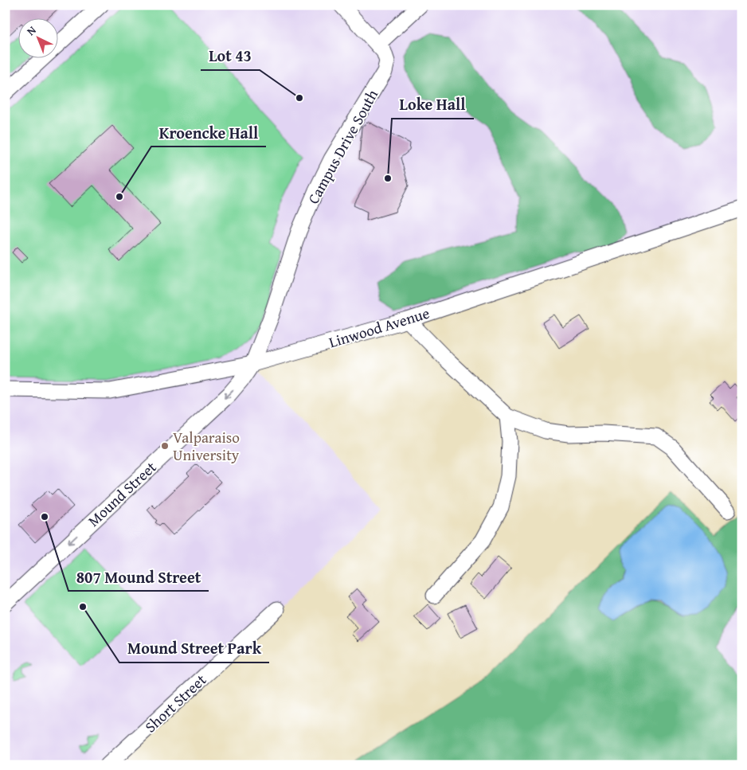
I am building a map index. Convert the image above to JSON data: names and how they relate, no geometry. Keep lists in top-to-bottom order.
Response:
{
  "streets": {
    "street": [
      "Campus Drive South",
      "Linwood Avenue",
      "Mound Street",
      "Short Street"
    ]
  },
  "crossings": [
    ["Campus Drive South", "Linwood Avenue"],
    ["Campus Drive South", "Mound Street"],
    ["Linwood Avenue", "Mound Street"]
  ],
  "one_way": ["Mound Street"],
  "places": [
    "Lot 43",
    "Loke Hall",
    "Kroencke Hall",
    "Valparaiso University",
    "807 Mound Street",
    "Mound Street Park"
  ],
  "north": "top left"
}
